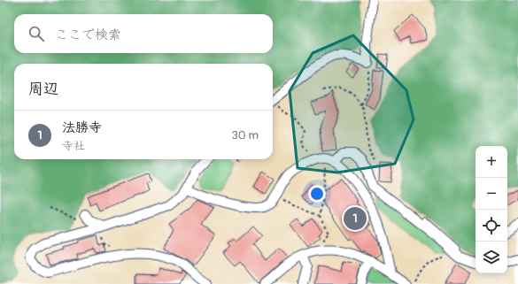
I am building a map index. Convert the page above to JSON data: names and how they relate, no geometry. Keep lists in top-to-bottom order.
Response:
{
  "page": {
    "search": "ここで検索",
    "heading": "周辺",
    "list": [
      {
        "mark": "1",
        "name": "法勝寺",
        "note": "寺社",
        "value": "30 m"
      }
    ],
    "map_buttons": ["+", "−"],
    "pins": "1"
  }
}
